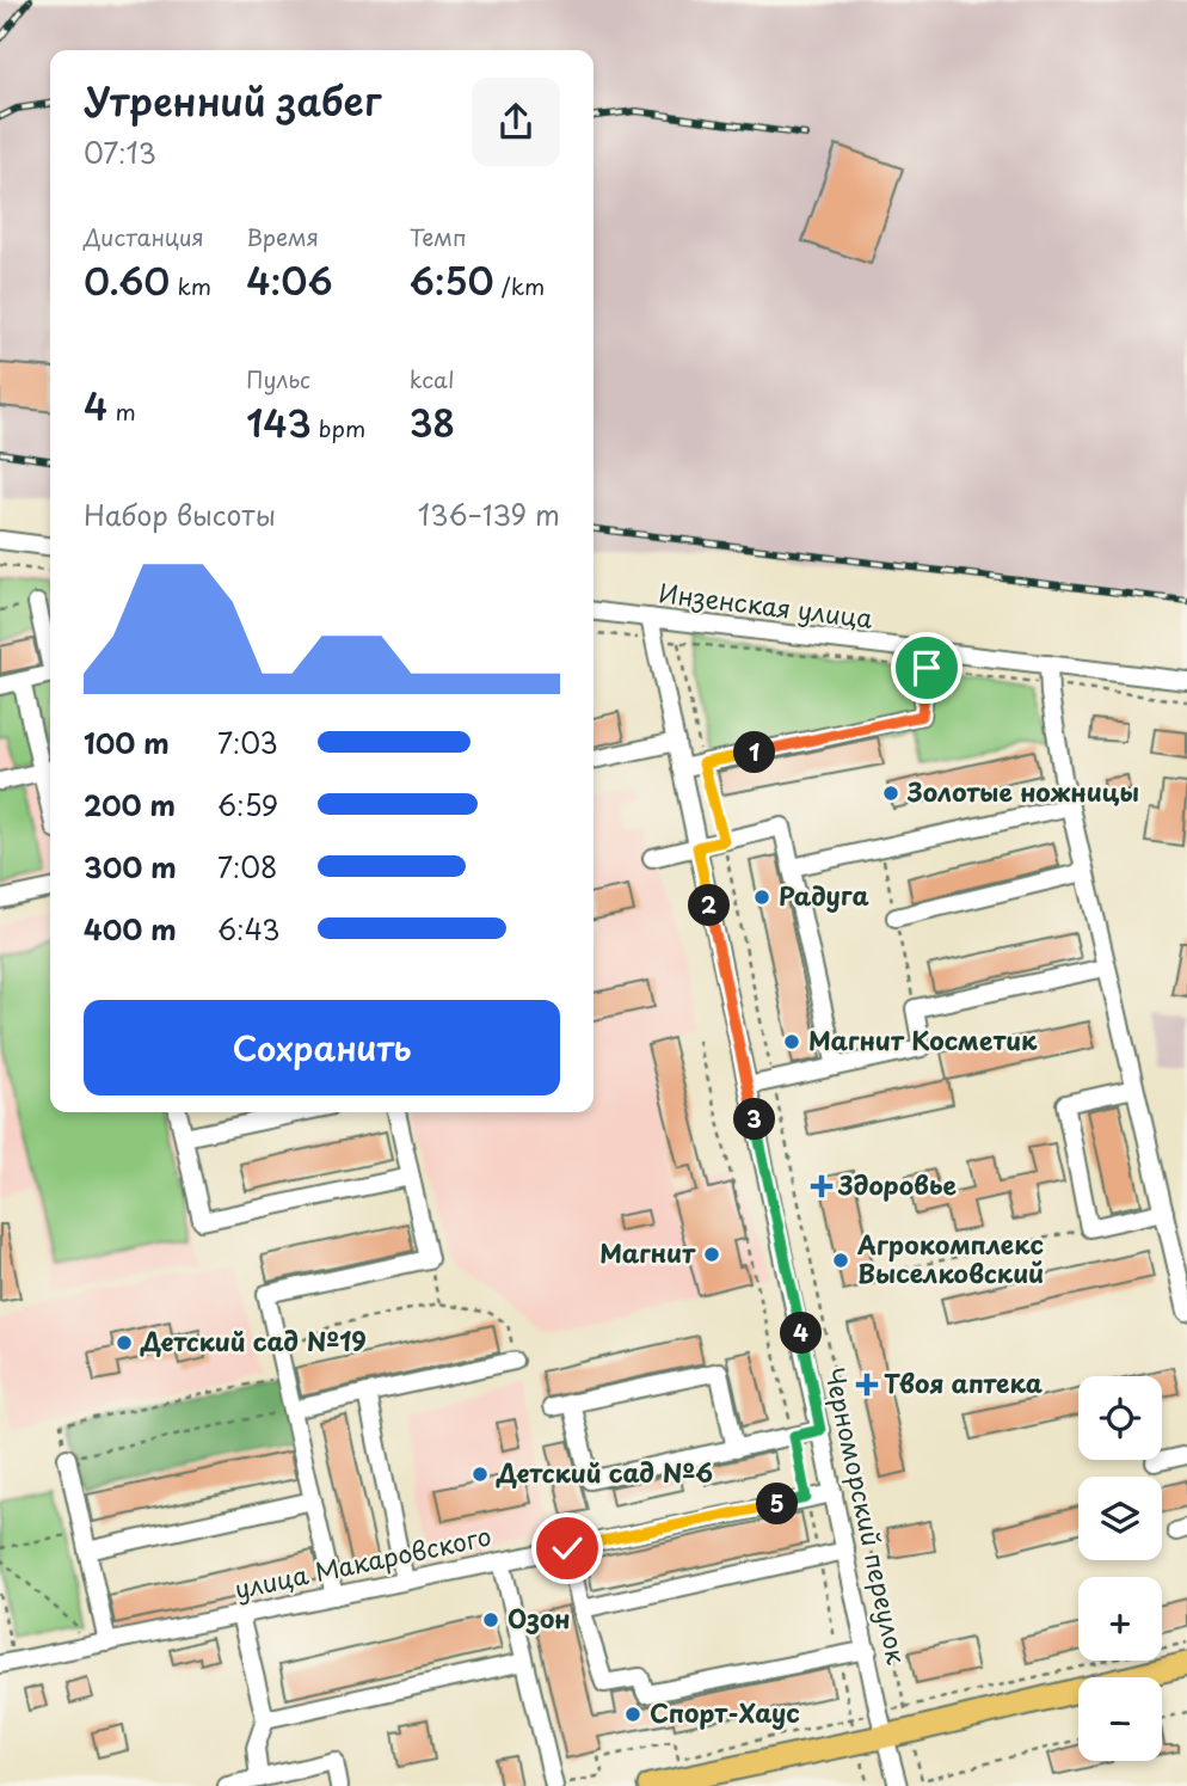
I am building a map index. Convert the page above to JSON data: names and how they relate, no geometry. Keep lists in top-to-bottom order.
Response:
{
  "streets": {
    "street": ["Инзенская улица", "Черноморский переулок", "улица Макаровского"]
  },
  "crossings": [
    ["Инзенская улица", "Черноморский переулок"],
    ["Черноморский переулок", "улица Макаровского"]
  ],
  "places": {
    "other": [
      "Золотые ножницы",
      "Радуга",
      "Магнит Косметик",
      "Магнит",
      "Агрокомплекс Выселковский",
      "Детский сад №19",
      "Детский сад №6",
      "Озон",
      "Спорт-Хаус"
    ],
    "health": ["Здоровье", "Твоя аптека"]
  },
  "page": {
    "heading": ["Утренний забег", "07:13"],
    "stats": [
      ["Дистанция", "0.60 km"],
      ["Время", "4:06"],
      ["Темп", "6:50 /km"],
      ["4 m"],
      ["Пульс", "143 bpm"],
      ["kcal", "38"]
    ],
    "chart": ["Набор высоты", "136–139 m"],
    "list": [
      {
        "name": "100 m",
        "note": "7:03"
      },
      {
        "name": "200 m",
        "note": "6:59"
      },
      {
        "name": "300 m",
        "note": "7:08"
      },
      {
        "name": "400 m",
        "note": "6:43"
      }
    ],
    "pins": [
      "1",
      "2",
      "3",
      "4",
      "5"
    ],
    "buttons": "Сохранить",
    "map_buttons": ["+", "−"]
  }
}
